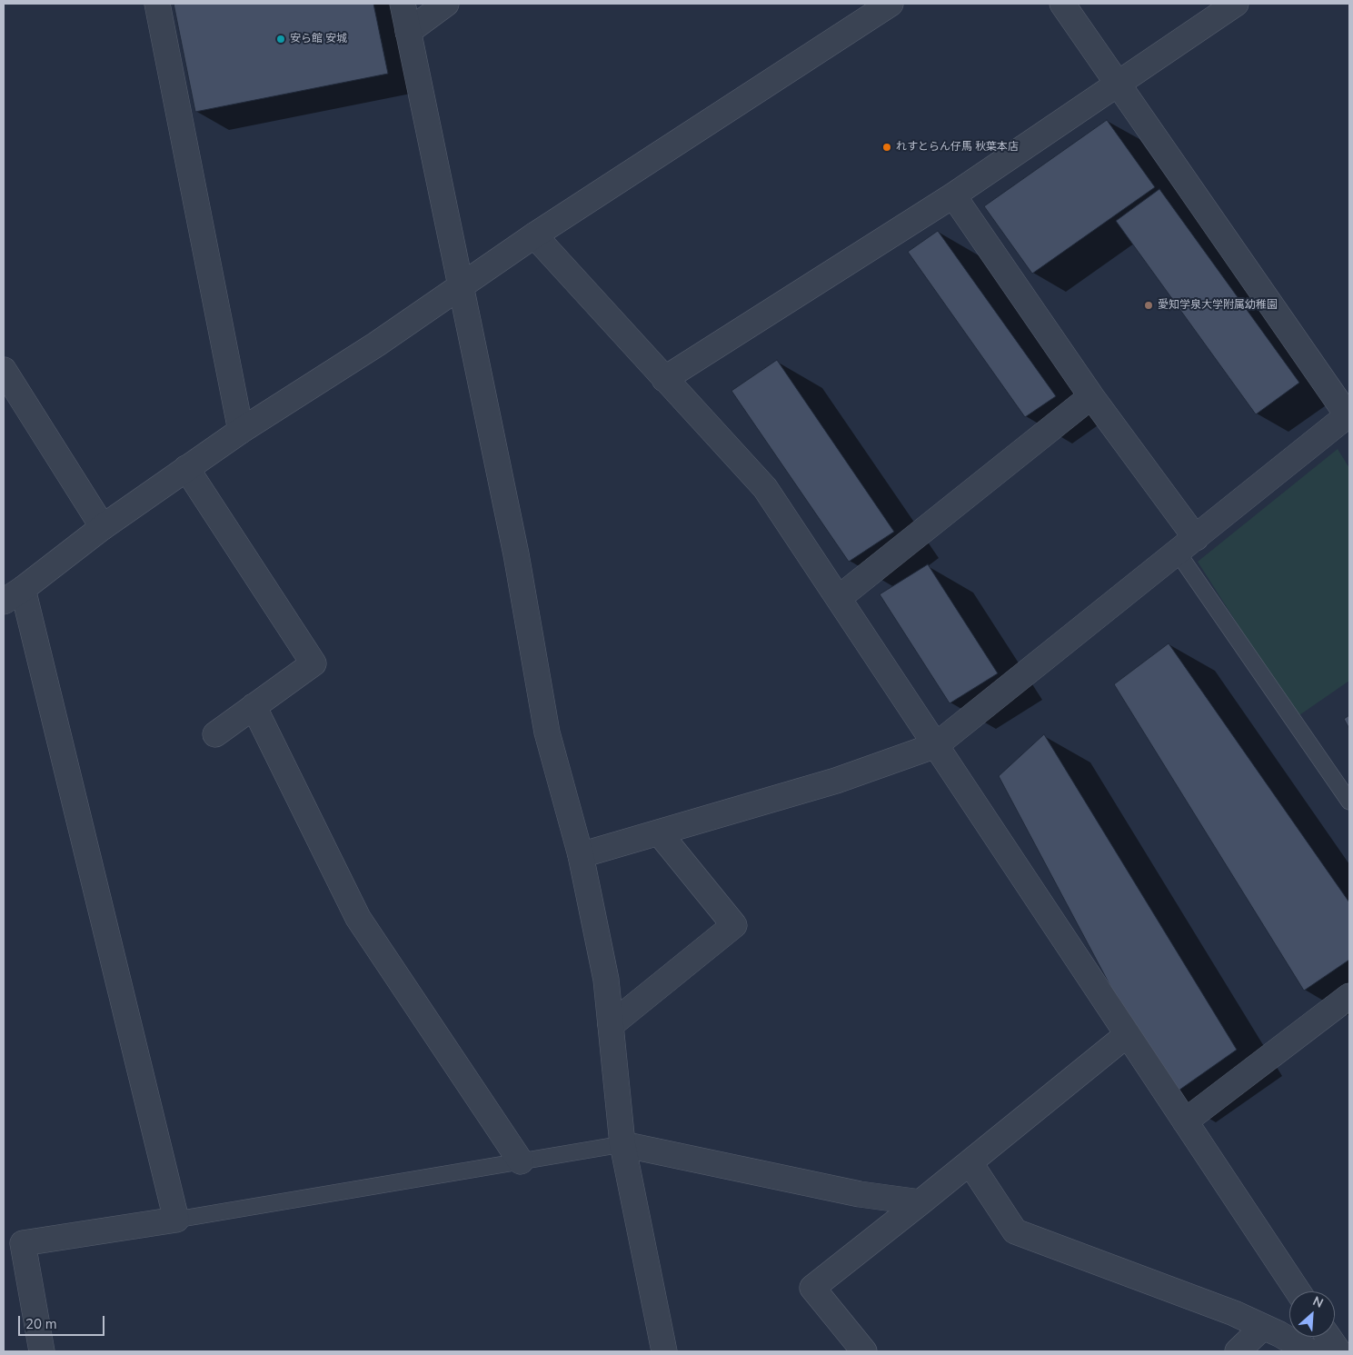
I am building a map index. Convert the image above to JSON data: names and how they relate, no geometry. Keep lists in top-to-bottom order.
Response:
{
  "places": ["安ら館 安城", "れすとらん仔馬 秋葉本店", "愛知学泉大学附属幼稚園"],
  "scale_bar": "20 m",
  "north": "top right"
}
